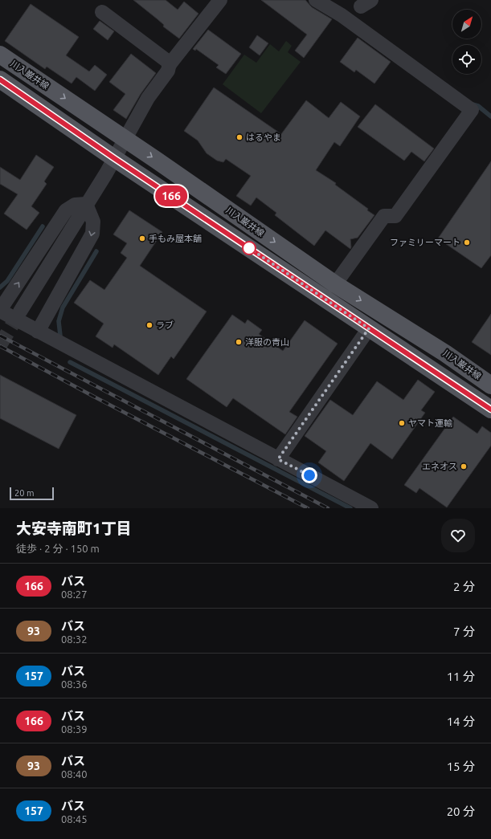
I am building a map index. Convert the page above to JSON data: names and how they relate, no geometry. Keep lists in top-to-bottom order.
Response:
{
  "streets": {
    "main road": ["川入巌井線"]
  },
  "places": [
    "はるやま",
    "手もみ屋本舗",
    "ファミリーマート",
    "ラブ",
    "洋服の青山",
    "ヤマト運輸",
    "エネオス"
  ],
  "lines": ["bus line 166"],
  "scale_bar": "20 m",
  "north": "top right",
  "page": {
    "on_map": "166",
    "scale": "20 m",
    "heading": ["大安寺南町1丁目", "徒歩 · 2 分 · 150 m"],
    "list": [
      {
        "mark": "166",
        "name": "バス",
        "note": "08:27",
        "value": "2 分"
      },
      {
        "mark": "93",
        "name": "バス",
        "note": "08:32",
        "value": "7 分"
      },
      {
        "mark": "157",
        "name": "バス",
        "note": "08:36",
        "value": "11 分"
      },
      {
        "mark": "166",
        "name": "バス",
        "note": "08:39",
        "value": "14 分"
      },
      {
        "mark": "93",
        "name": "バス",
        "note": "08:40",
        "value": "15 分"
      },
      {
        "mark": "157",
        "name": "バス",
        "note": "08:45",
        "value": "20 分"
      }
    ]
  }
}
